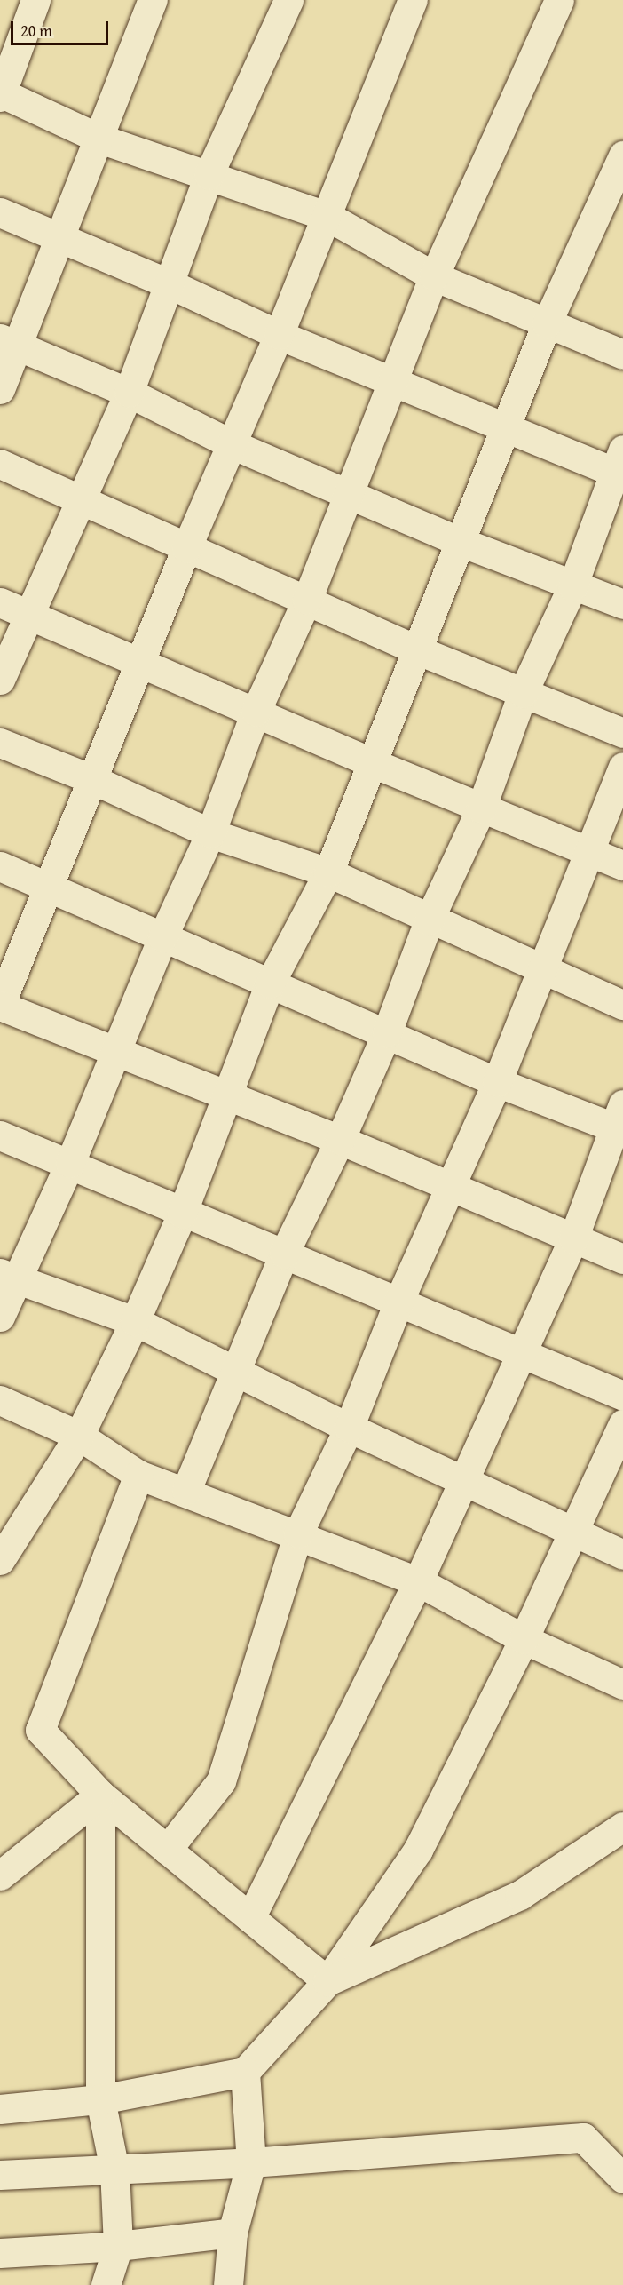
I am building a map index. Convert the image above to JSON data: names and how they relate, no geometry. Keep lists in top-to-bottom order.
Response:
{
  "scale_bar": "20 m"
}
